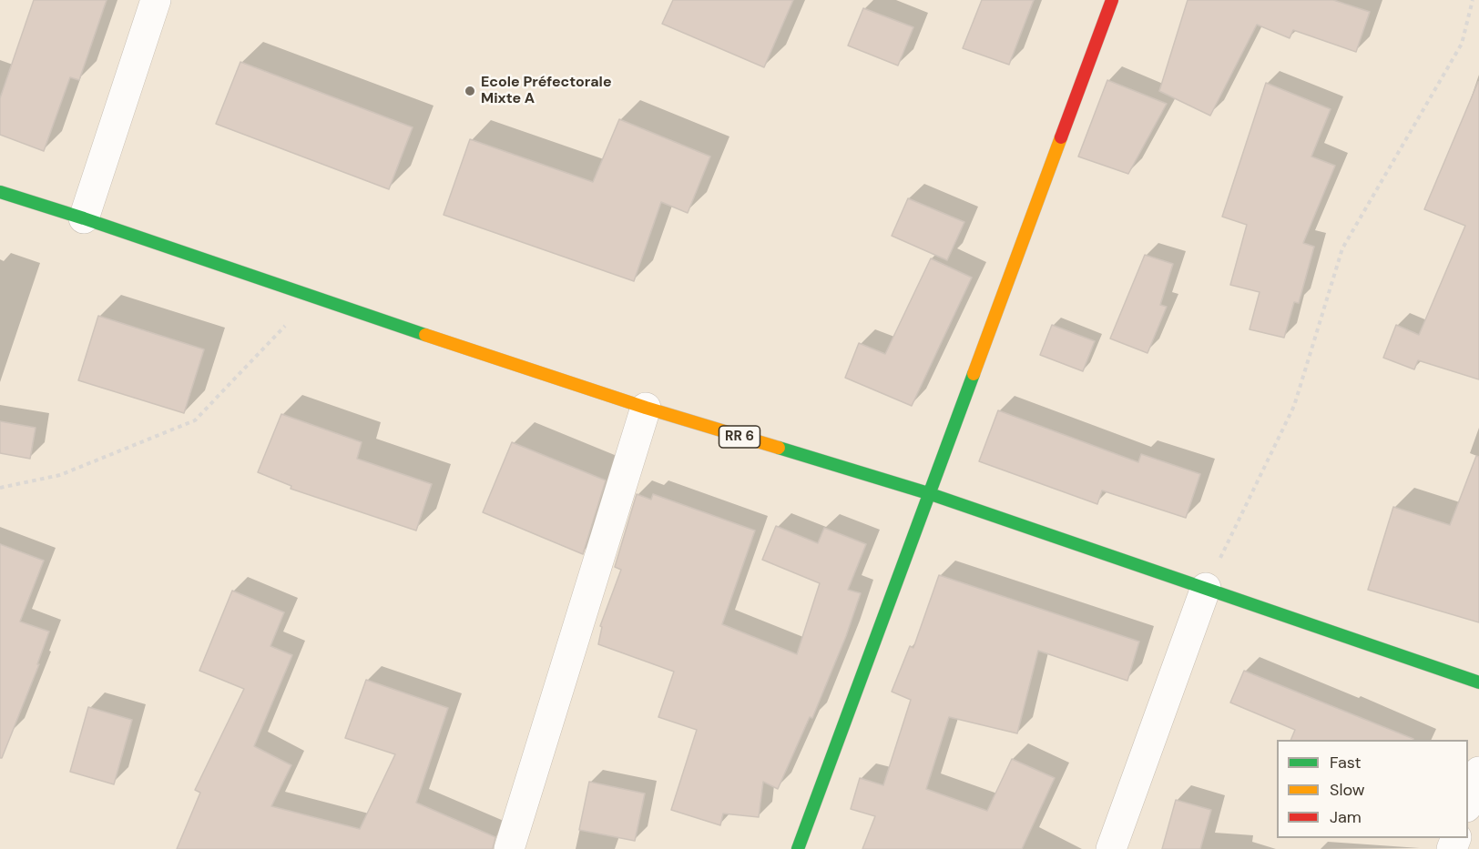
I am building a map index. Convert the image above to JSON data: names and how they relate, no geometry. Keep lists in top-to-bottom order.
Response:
{
  "streets": {
    "main road": ["RR 6"]
  },
  "places": ["Ecole Préfectorale Mixte A"],
  "legend": ["Fast", "Slow", "Jam"]
}
